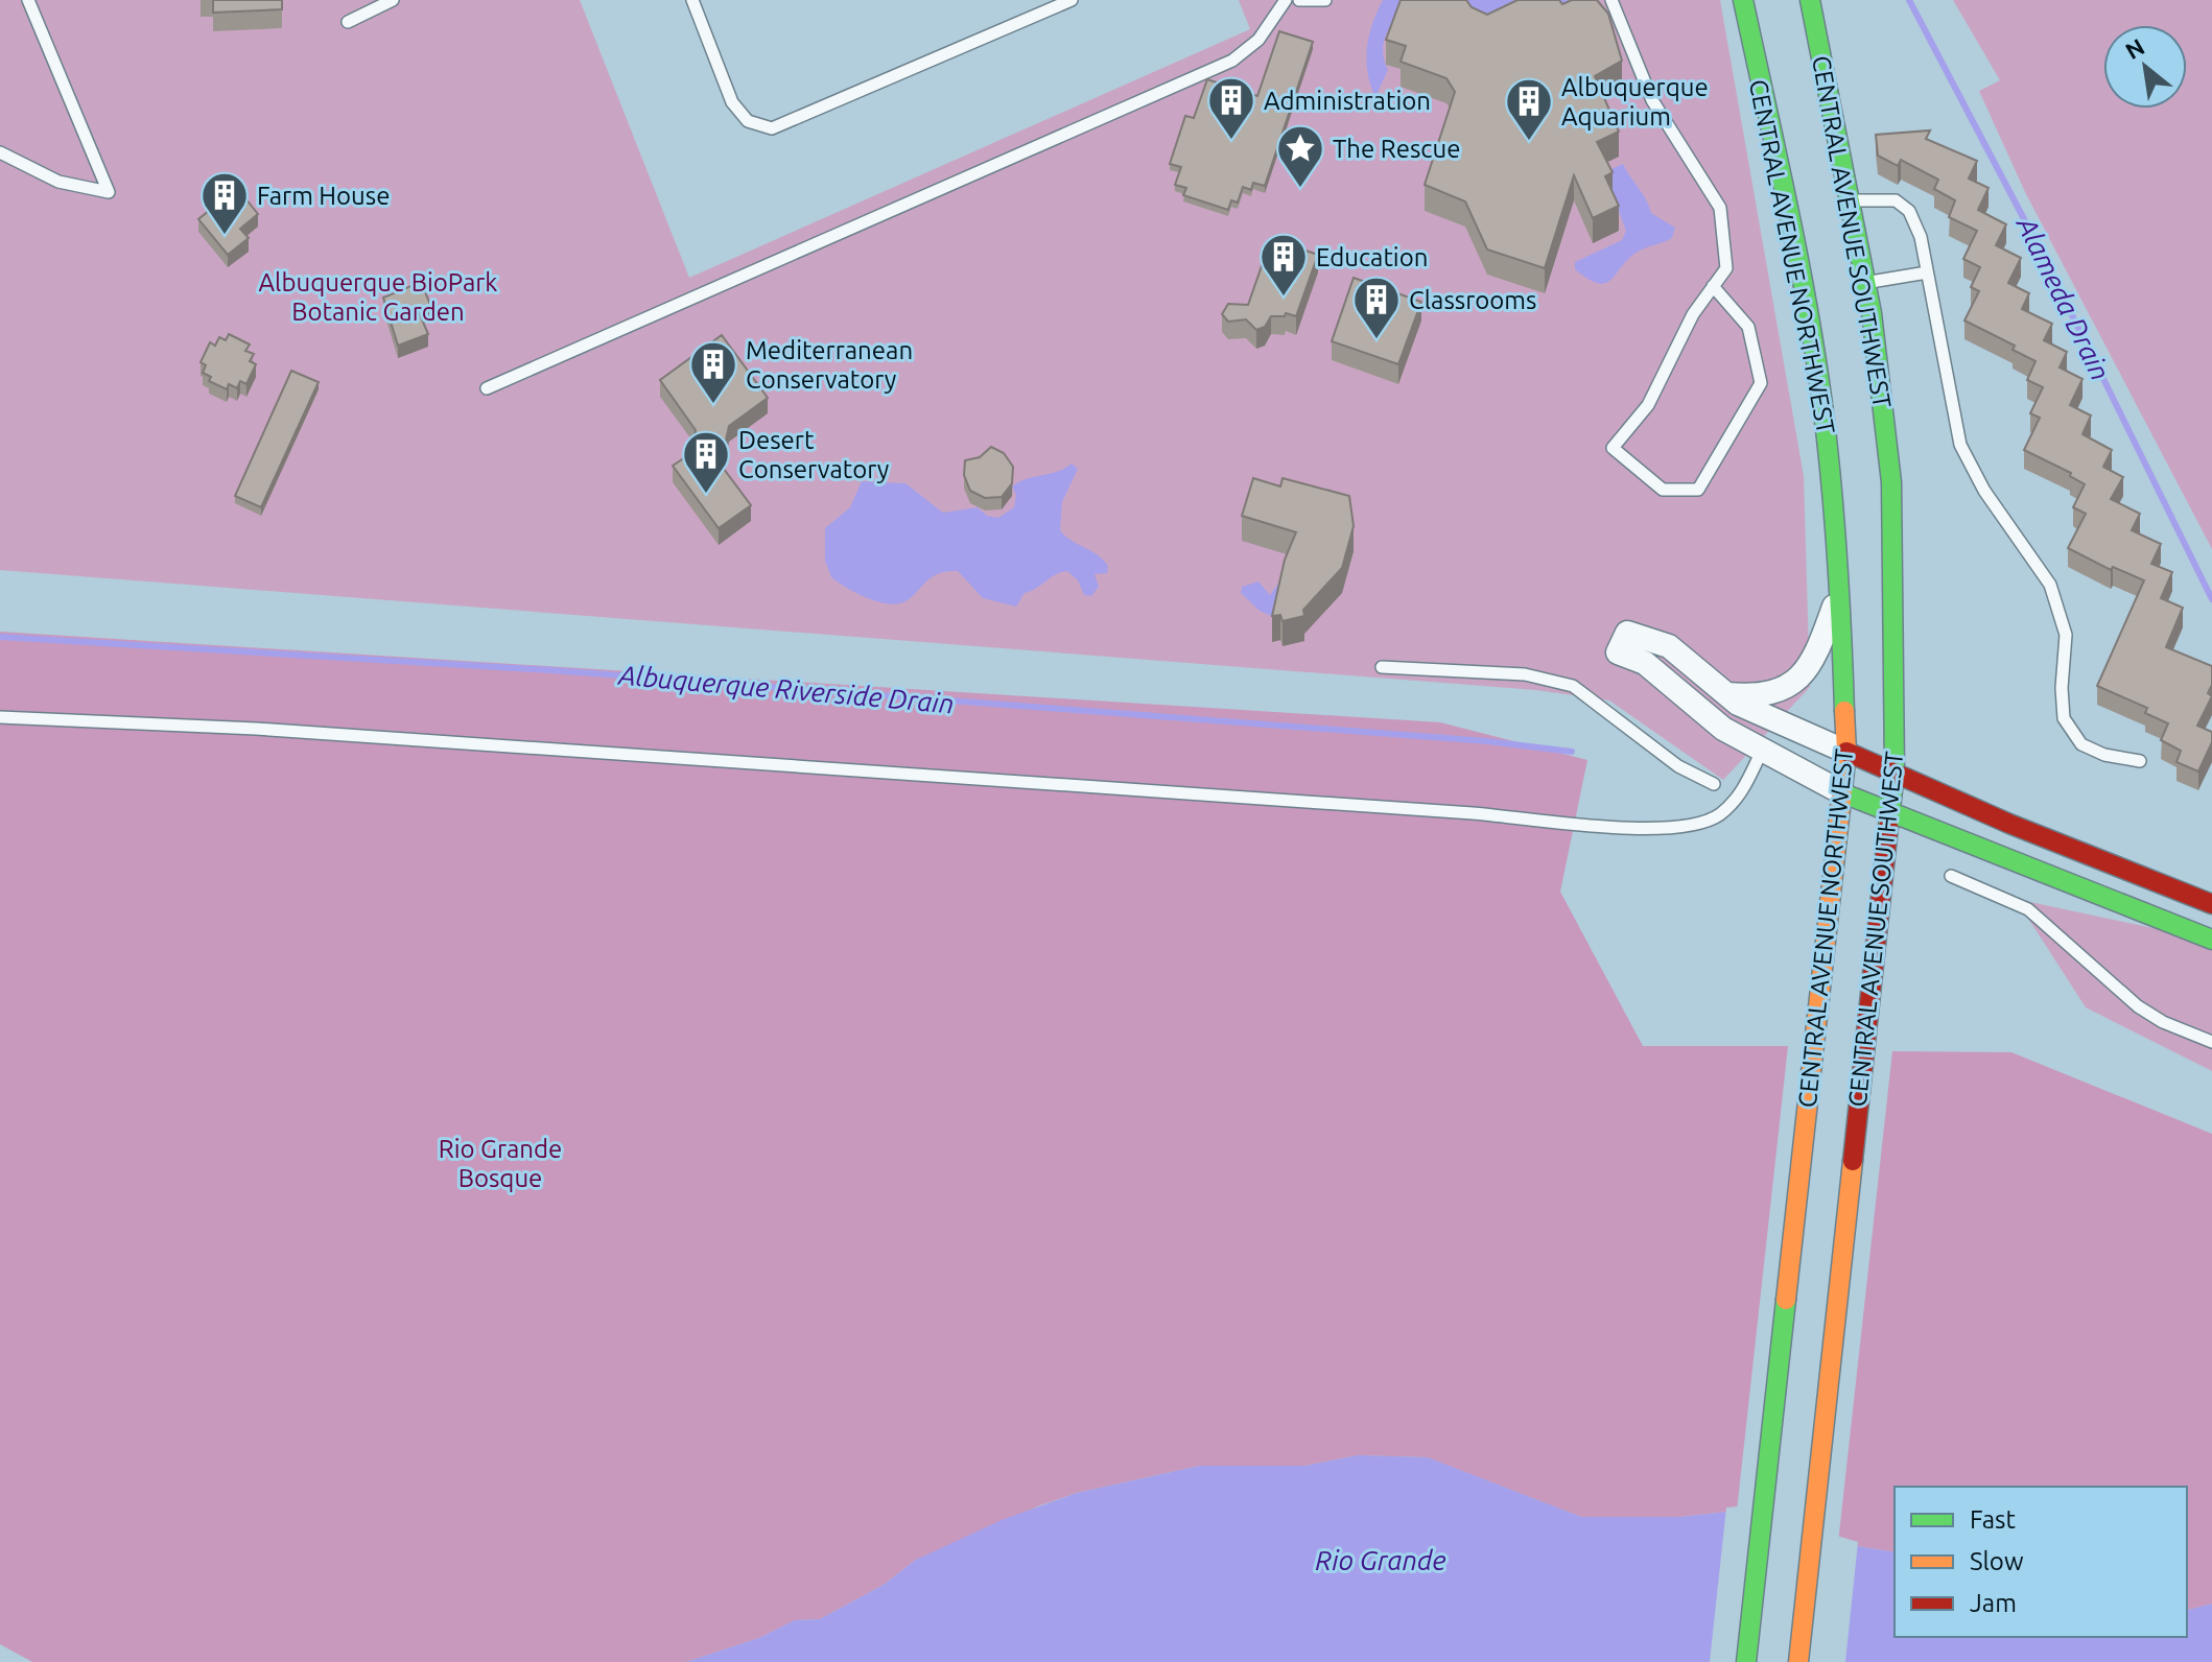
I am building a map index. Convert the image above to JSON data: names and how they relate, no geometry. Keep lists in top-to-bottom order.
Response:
{
  "streets": {
    "main road": ["CENTRAL AVENUE SOUTHWEST", "CENTRAL AVENUE NORTHWEST"]
  },
  "water": ["Alameda Drain", "Albuquerque Riverside Drain", "Rio Grande"],
  "parks": ["Albuquerque BioPark Botanic Garden", "Rio Grande Bosque"],
  "places": {
    "building": [
      "Administration",
      "Albuquerque Aquarium",
      "Farm House",
      "Education",
      "Classrooms",
      "Mediterranean Conservatory",
      "Desert Conservatory"
    ],
    "place": ["The Rescue"]
  },
  "legend": ["Fast", "Slow", "Jam"],
  "north": "top left"
}
